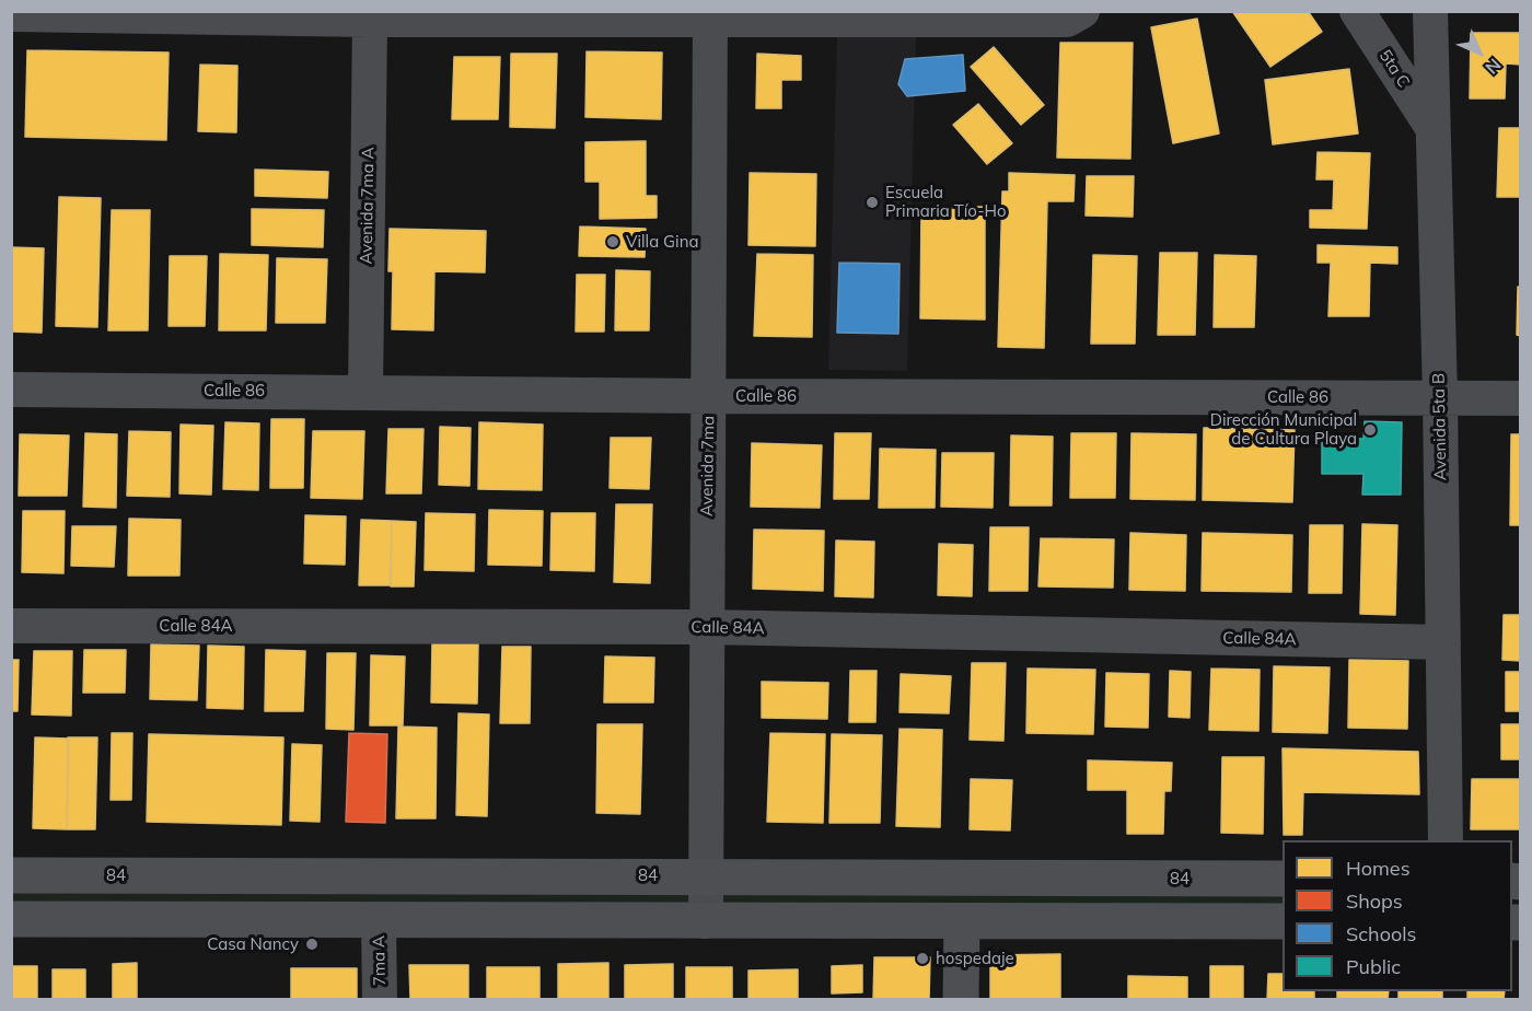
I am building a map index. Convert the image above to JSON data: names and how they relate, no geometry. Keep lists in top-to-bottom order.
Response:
{
  "streets": {
    "main road": ["84"],
    "street": [
      "5ta C",
      "Avenida 7ma A",
      "Calle 86",
      "Avenida 5ta B",
      "Avenida 7ma",
      "Calle 84A",
      "7ma A"
    ]
  },
  "crossings": [
    ["5ta C", "Avenida 5ta B"],
    ["Avenida 7ma A", "Calle 86"],
    ["Calle 86", "Avenida 5ta B"],
    ["Calle 86", "Avenida 7ma"],
    ["Avenida 5ta B", "Calle 84A"],
    ["Avenida 7ma", "Calle 84A"],
    ["Avenida 7ma", "84"]
  ],
  "places": [
    "Escuela Primaria Tío-Ho",
    "Villa Gina",
    "Dirección Municipal de Cultura Playa",
    "Casa Nancy",
    "hospedaje"
  ],
  "legend": [
    "Homes",
    "Shops",
    "Schools",
    "Public"
  ],
  "north": "bottom right"
}
